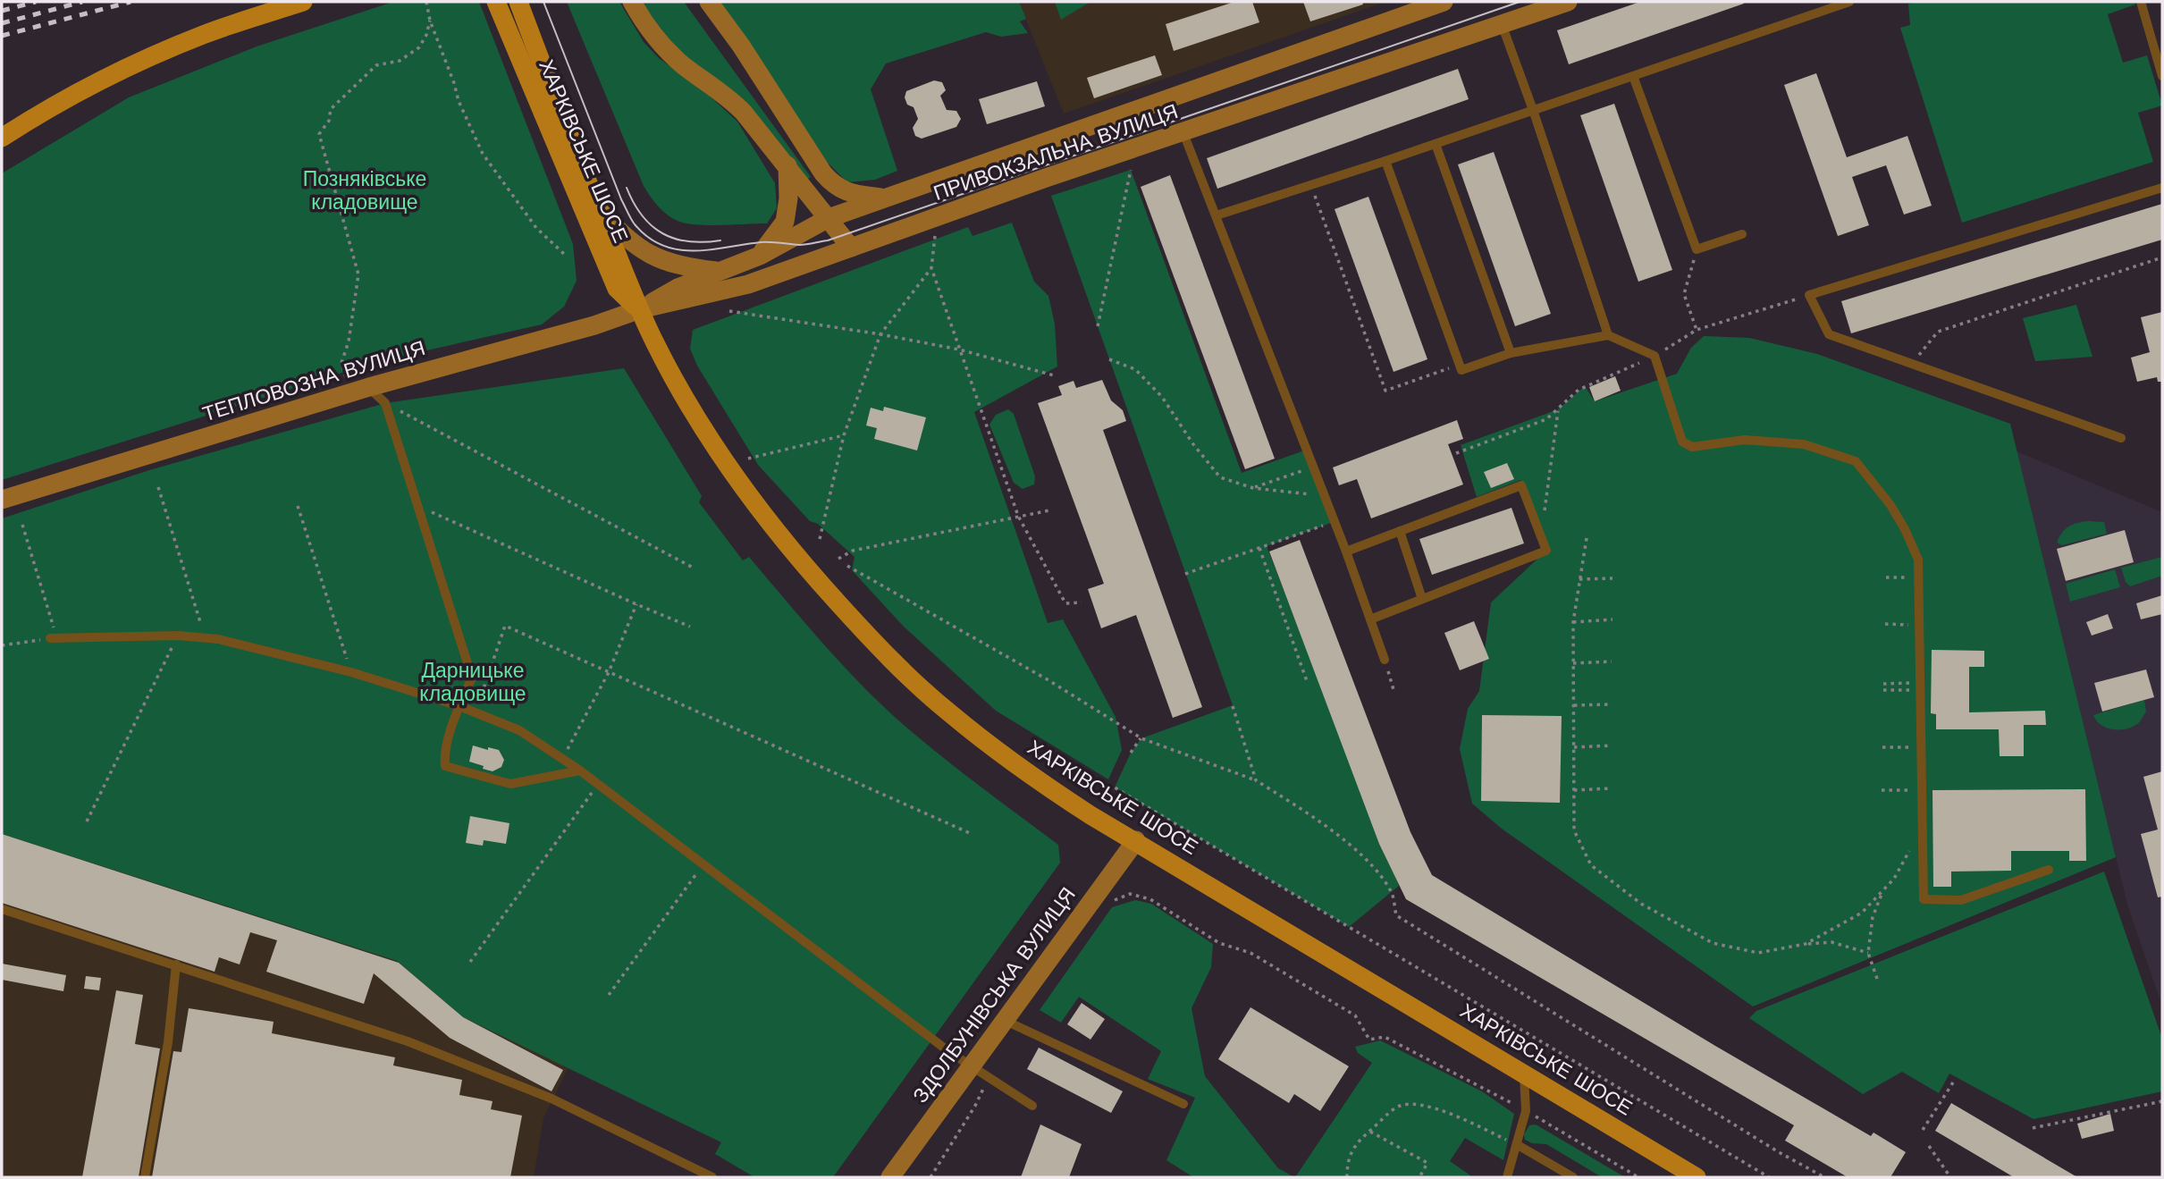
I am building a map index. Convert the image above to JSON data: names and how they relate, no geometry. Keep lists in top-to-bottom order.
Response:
{
  "streets": {
    "main road": [
      "ХАРКІВСЬКЕ ШОСЕ",
      "ПРИВОКЗАЛЬНА ВУЛИЦЯ",
      "ТЕПЛОВОЗНА ВУЛИЦЯ",
      "ЗДОЛБУНІВСЬКА ВУЛИЦЯ"
    ]
  },
  "crossings": [
    ["ХАРКІВСЬКЕ ШОСЕ", "ПРИВОКЗАЛЬНА ВУЛИЦЯ"],
    ["ХАРКІВСЬКЕ ШОСЕ", "ТЕПЛОВОЗНА ВУЛИЦЯ"],
    ["ХАРКІВСЬКЕ ШОСЕ", "ЗДОЛБУНІВСЬКА ВУЛИЦЯ"],
    ["ПРИВОКЗАЛЬНА ВУЛИЦЯ", "ТЕПЛОВОЗНА ВУЛИЦЯ"]
  ],
  "parks": ["Позняківське кладовище", "Дарницьке кладовище"]
}
